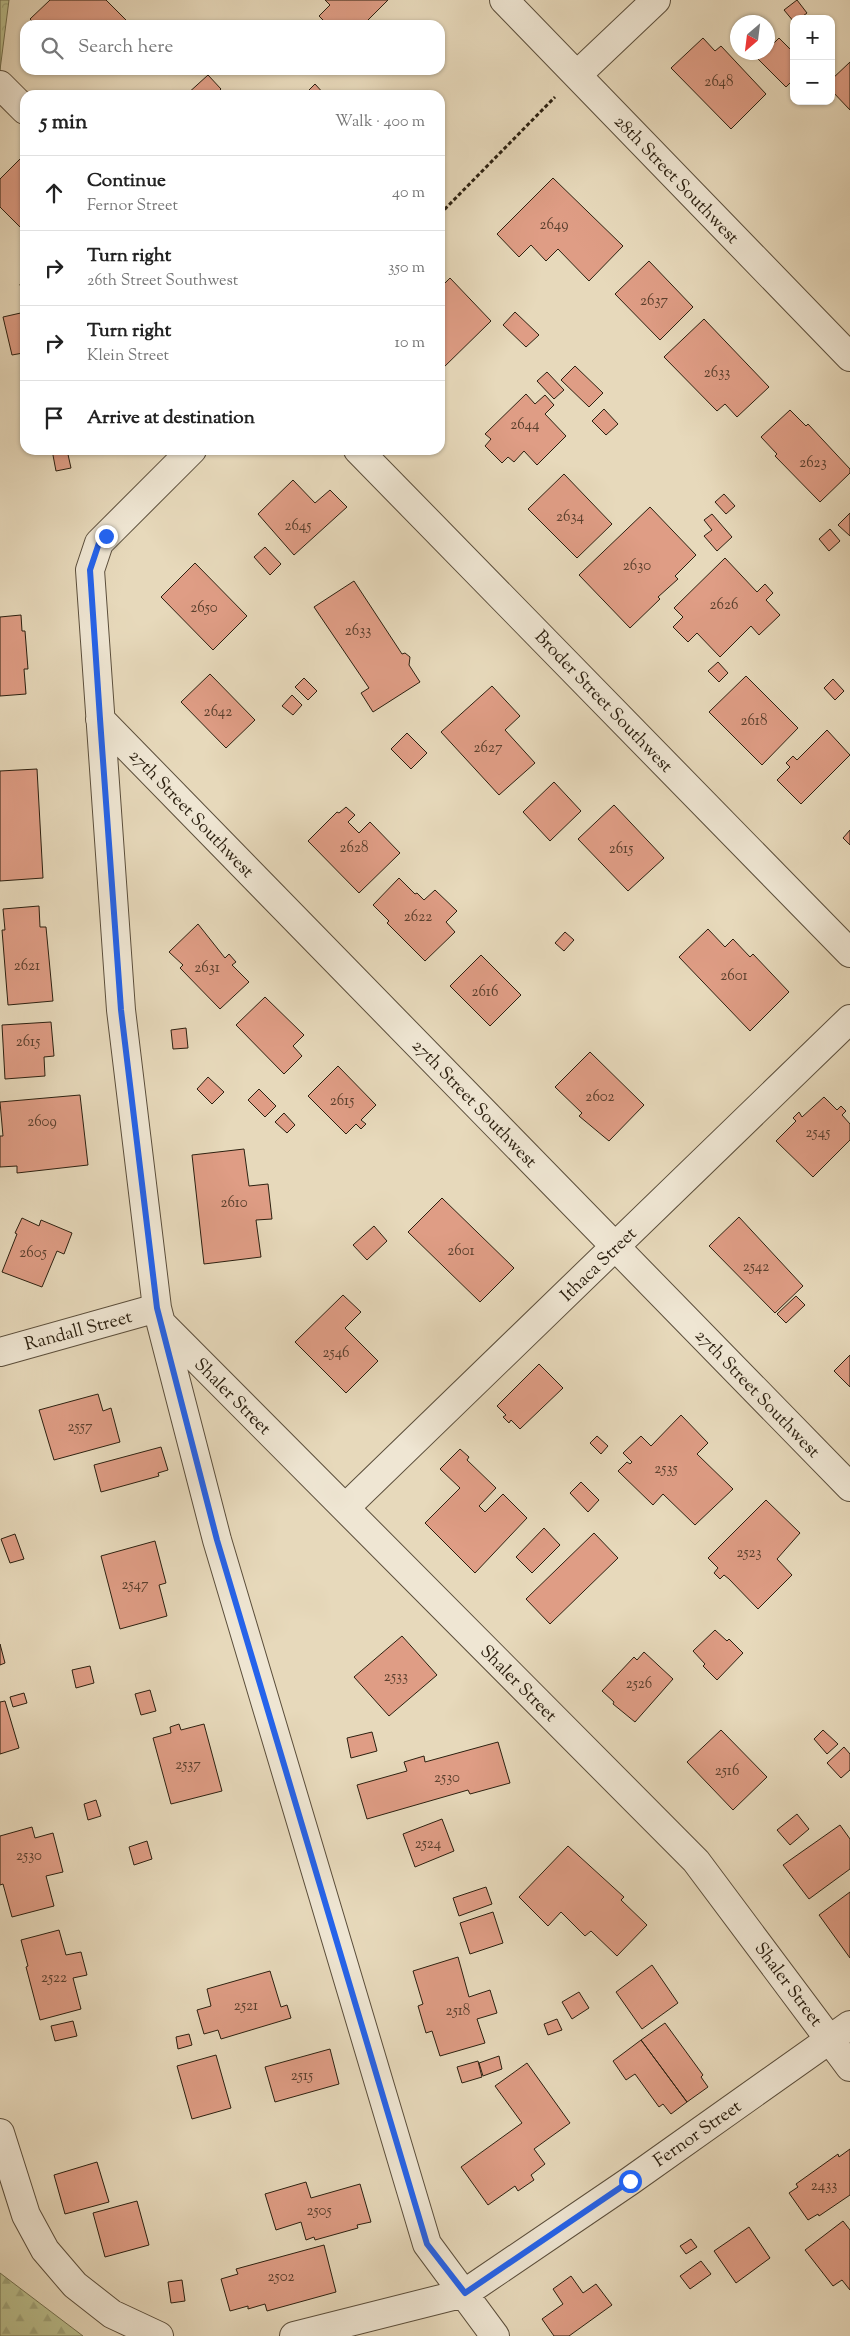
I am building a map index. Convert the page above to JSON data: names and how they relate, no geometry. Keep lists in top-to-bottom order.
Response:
{
  "streets": {
    "street": [
      "28th Street Southwest",
      "Broder Street Southwest",
      "27th Street Southwest",
      "Ithaca Street",
      "Randall Street",
      "Shaler Street",
      "Fernor Street"
    ]
  },
  "crossings": [
    ["27th Street Southwest", "Ithaca Street"],
    ["Ithaca Street", "Shaler Street"],
    ["Randall Street", "Shaler Street"],
    ["Shaler Street", "Fernor Street"]
  ],
  "house_numbers": [
    "2648",
    "2649",
    "2637",
    "2633",
    "2644",
    "2623",
    "2634",
    "2645",
    "2630",
    "2626",
    "2650",
    "2633",
    "2642",
    "2618",
    "2627",
    "2628",
    "2615",
    "2622",
    "2621",
    "2631",
    "2601",
    "2616",
    "2615",
    "2602",
    "2615",
    "2609",
    "2545",
    "2610",
    "2601",
    "2605",
    "2542",
    "2546",
    "2557",
    "2535",
    "2523",
    "2547",
    "2533",
    "2526",
    "2537",
    "2516",
    "2530",
    "2524",
    "2530",
    "2522",
    "2521",
    "2518",
    "2515",
    "2433",
    "2505",
    "2502"
  ],
  "north": "bottom left",
  "page": {
    "map_buttons": ["+", "−"],
    "search": "Search here",
    "heading": ["5 min", "Walk · 400 m"],
    "list": [
      ["Continue", "Fernor Street", "40 m"],
      ["Turn right", "26th Street Southwest", "350 m"],
      ["Turn right", "Klein Street", "10 m"],
      "Arrive at destination"
    ]
  }
}
